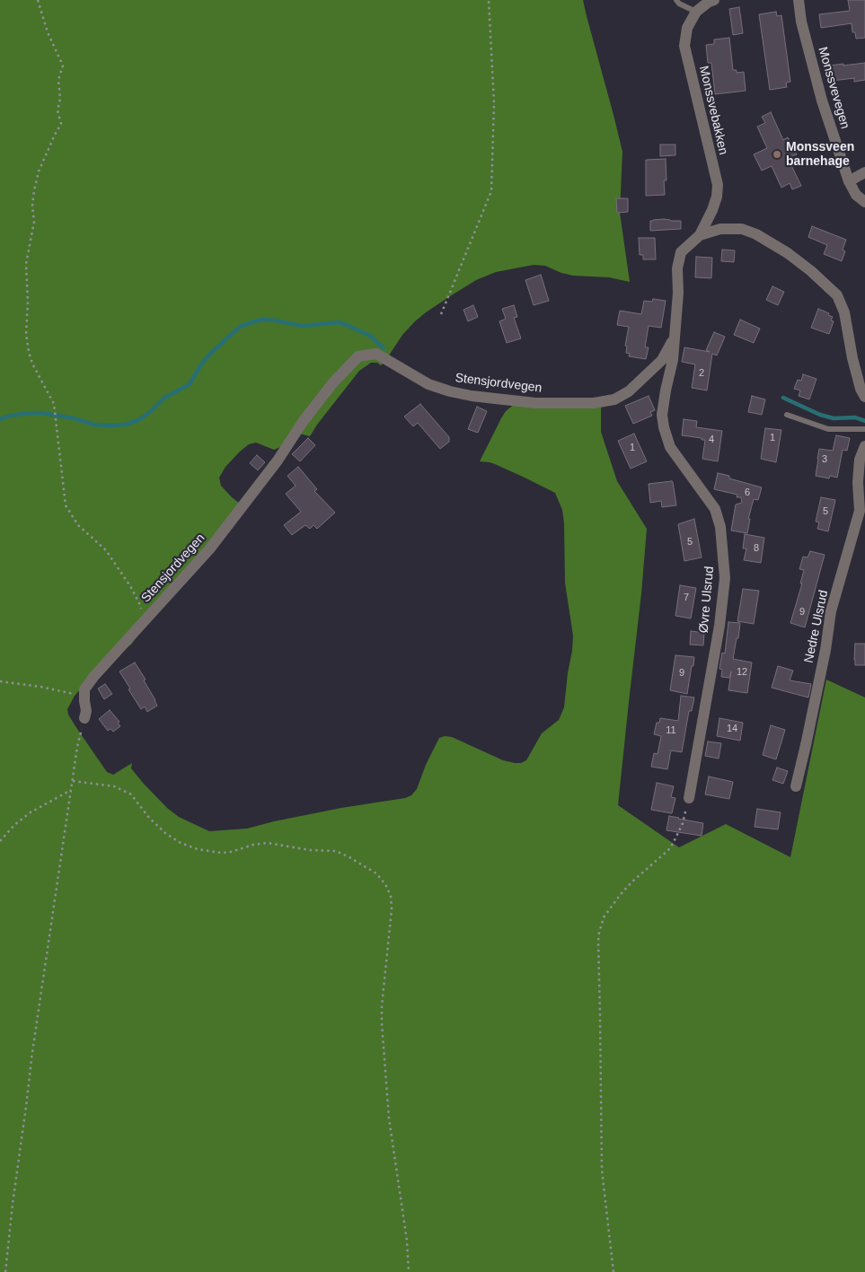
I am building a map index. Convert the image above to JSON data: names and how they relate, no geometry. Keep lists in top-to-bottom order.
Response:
{
  "streets": {
    "street": [
      "Monssvevegen",
      "Monssvebakken",
      "Stensjordvegen",
      "Øvre Ulsrud",
      "Nedre Ulsrud"
    ]
  },
  "crossings": [
    ["Monssvebakken", "Stensjordvegen"],
    ["Stensjordvegen", "Øvre Ulsrud"]
  ],
  "places": ["Monssveen barnehage"],
  "house_numbers": [
    "2",
    "1",
    "4",
    "1",
    "3",
    "6",
    "5",
    "5",
    "8",
    "7",
    "9",
    "12",
    "9",
    "14",
    "11"
  ]
}
